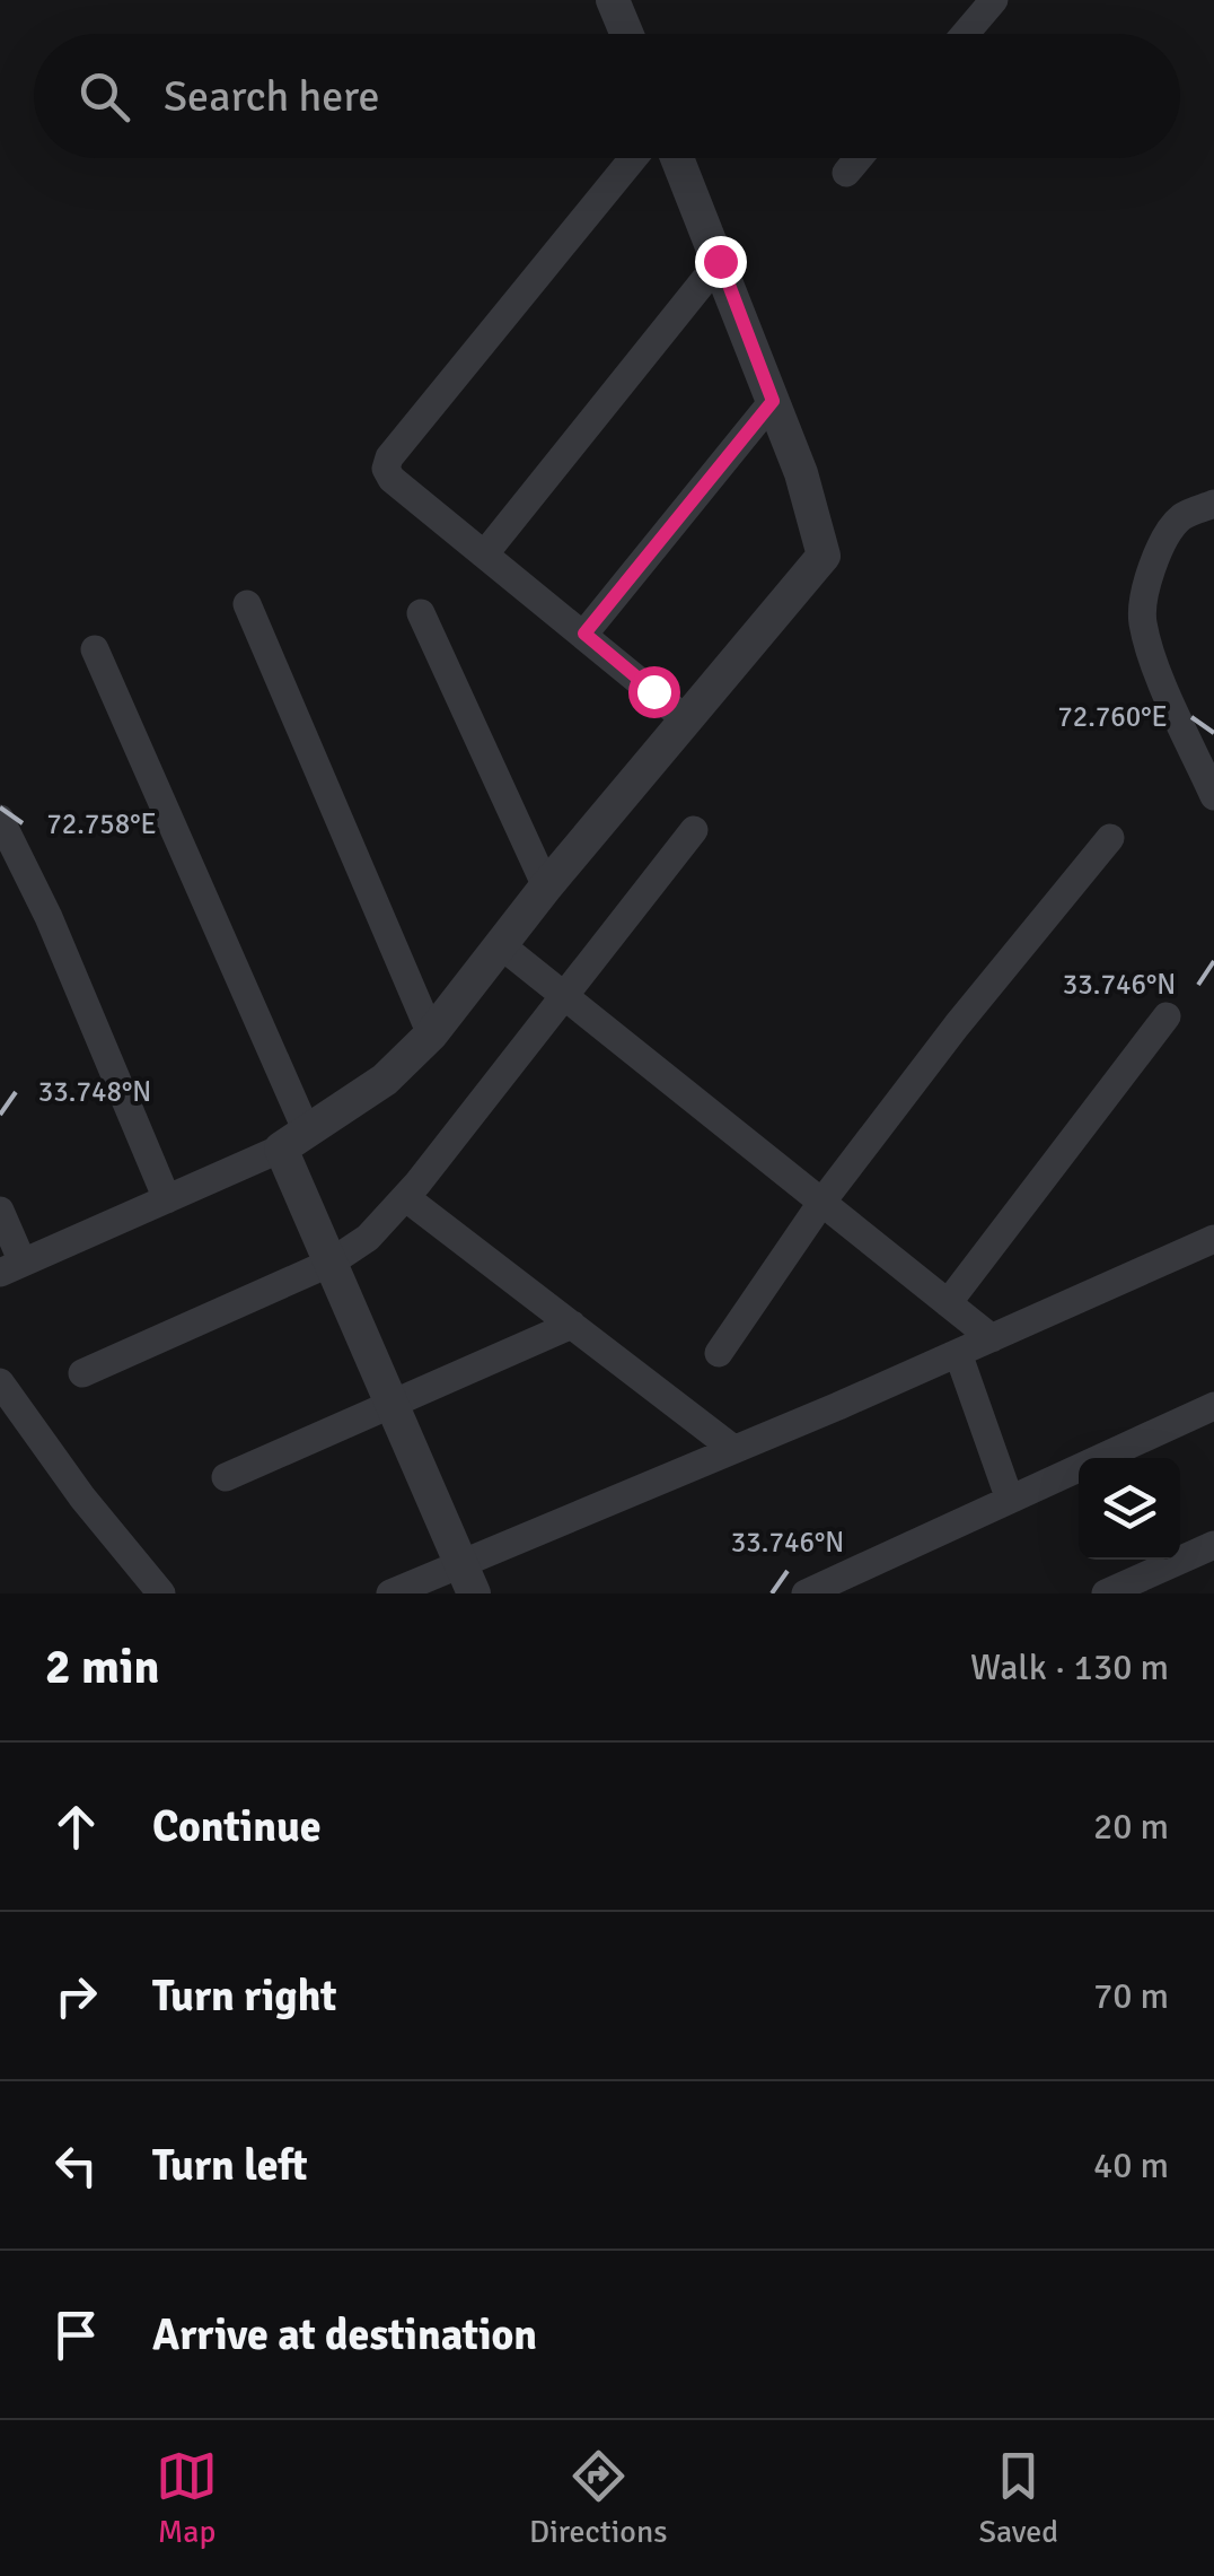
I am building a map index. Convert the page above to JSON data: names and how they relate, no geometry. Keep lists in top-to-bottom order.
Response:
{
  "page": {
    "search": "Search here",
    "heading": ["2 min", "Walk · 130 m"],
    "list": [
      ["Continue", "20 m"],
      ["Turn right", "70 m"],
      ["Turn left", "40 m"],
      "Arrive at destination"
    ],
    "nav": ["Map", "Directions", "Saved"]
  },
  "coordinates": [
    "72.760°E",
    "72.758°E",
    "33.746°N",
    "33.748°N"
  ]
}
